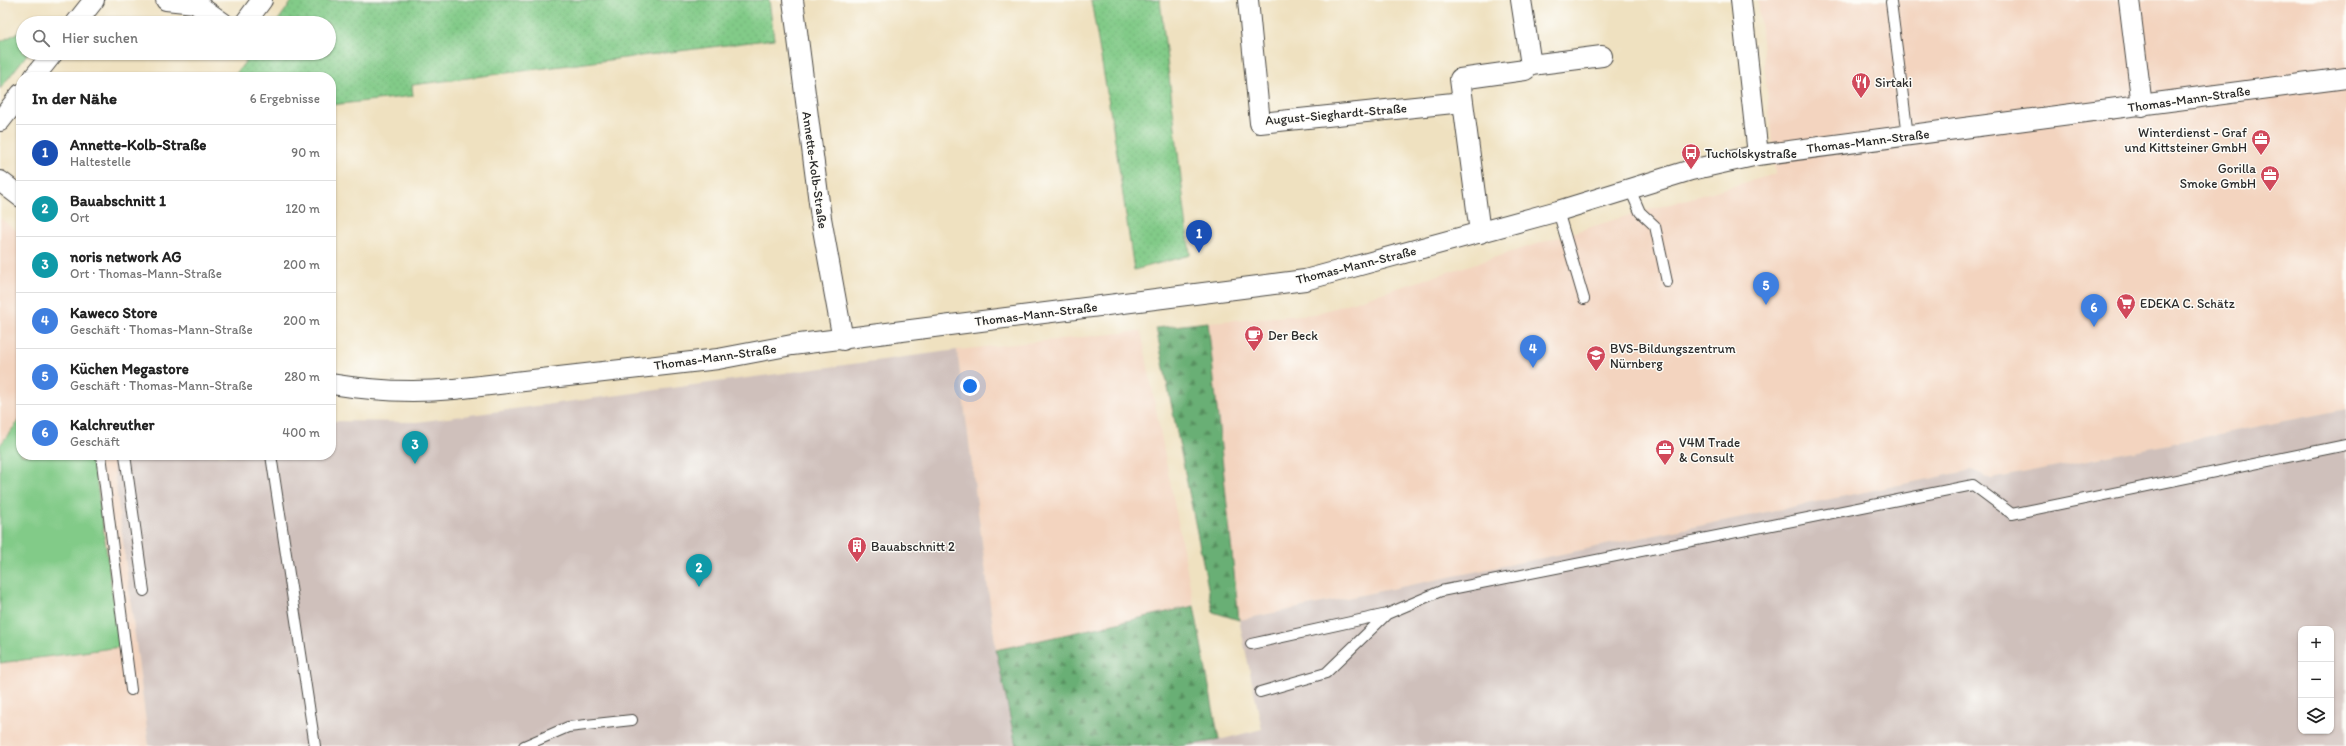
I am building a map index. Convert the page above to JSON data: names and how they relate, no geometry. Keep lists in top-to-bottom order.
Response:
{
  "streets": {
    "street": ["Thomas-Mann-Straße", "August-Sieghardt-Straße", "Annette-Kolb-Straße"]
  },
  "crossings": [
    ["Thomas-Mann-Straße", "Annette-Kolb-Straße"]
  ],
  "places": {
    "restaurant": ["Sirtaki"],
    "office": ["Winterdienst - Graf und Kittsteiner GmbH", "Gorilla Smoke GmbH", "V4M Trade & Consult"],
    "bus stop": ["Tucholskystraße"],
    "supermarket": ["EDEKA C. Schätz"],
    "cafe": ["Der Beck"],
    "school or university": ["BVS-Bildungszentrum Nürnberg"],
    "building": ["Bauabschnitt 2"]
  },
  "page": {
    "search": "Hier suchen",
    "heading": ["In der Nähe", "6 Ergebnisse"],
    "list": [
      {
        "mark": "1",
        "name": "Annette-Kolb-Straße",
        "note": "Haltestelle",
        "value": "90 m"
      },
      {
        "mark": "2",
        "name": "Bauabschnitt 1",
        "note": "Ort",
        "value": "120 m"
      },
      {
        "mark": "3",
        "name": "noris network AG",
        "note": "Ort · Thomas-Mann-Straße",
        "value": "200 m"
      },
      {
        "mark": "4",
        "name": "Kaweco Store",
        "note": "Geschäft · Thomas-Mann-Straße",
        "value": "200 m"
      },
      {
        "mark": "5",
        "name": "Küchen Megastore",
        "note": "Geschäft · Thomas-Mann-Straße",
        "value": "280 m"
      },
      {
        "mark": "6",
        "name": "Kalchreuther",
        "note": "Geschäft",
        "value": "400 m"
      }
    ],
    "pins": [
      "1",
      "5",
      "6",
      "4",
      "3",
      "2"
    ],
    "map_buttons": ["+", "−"]
  }
}
